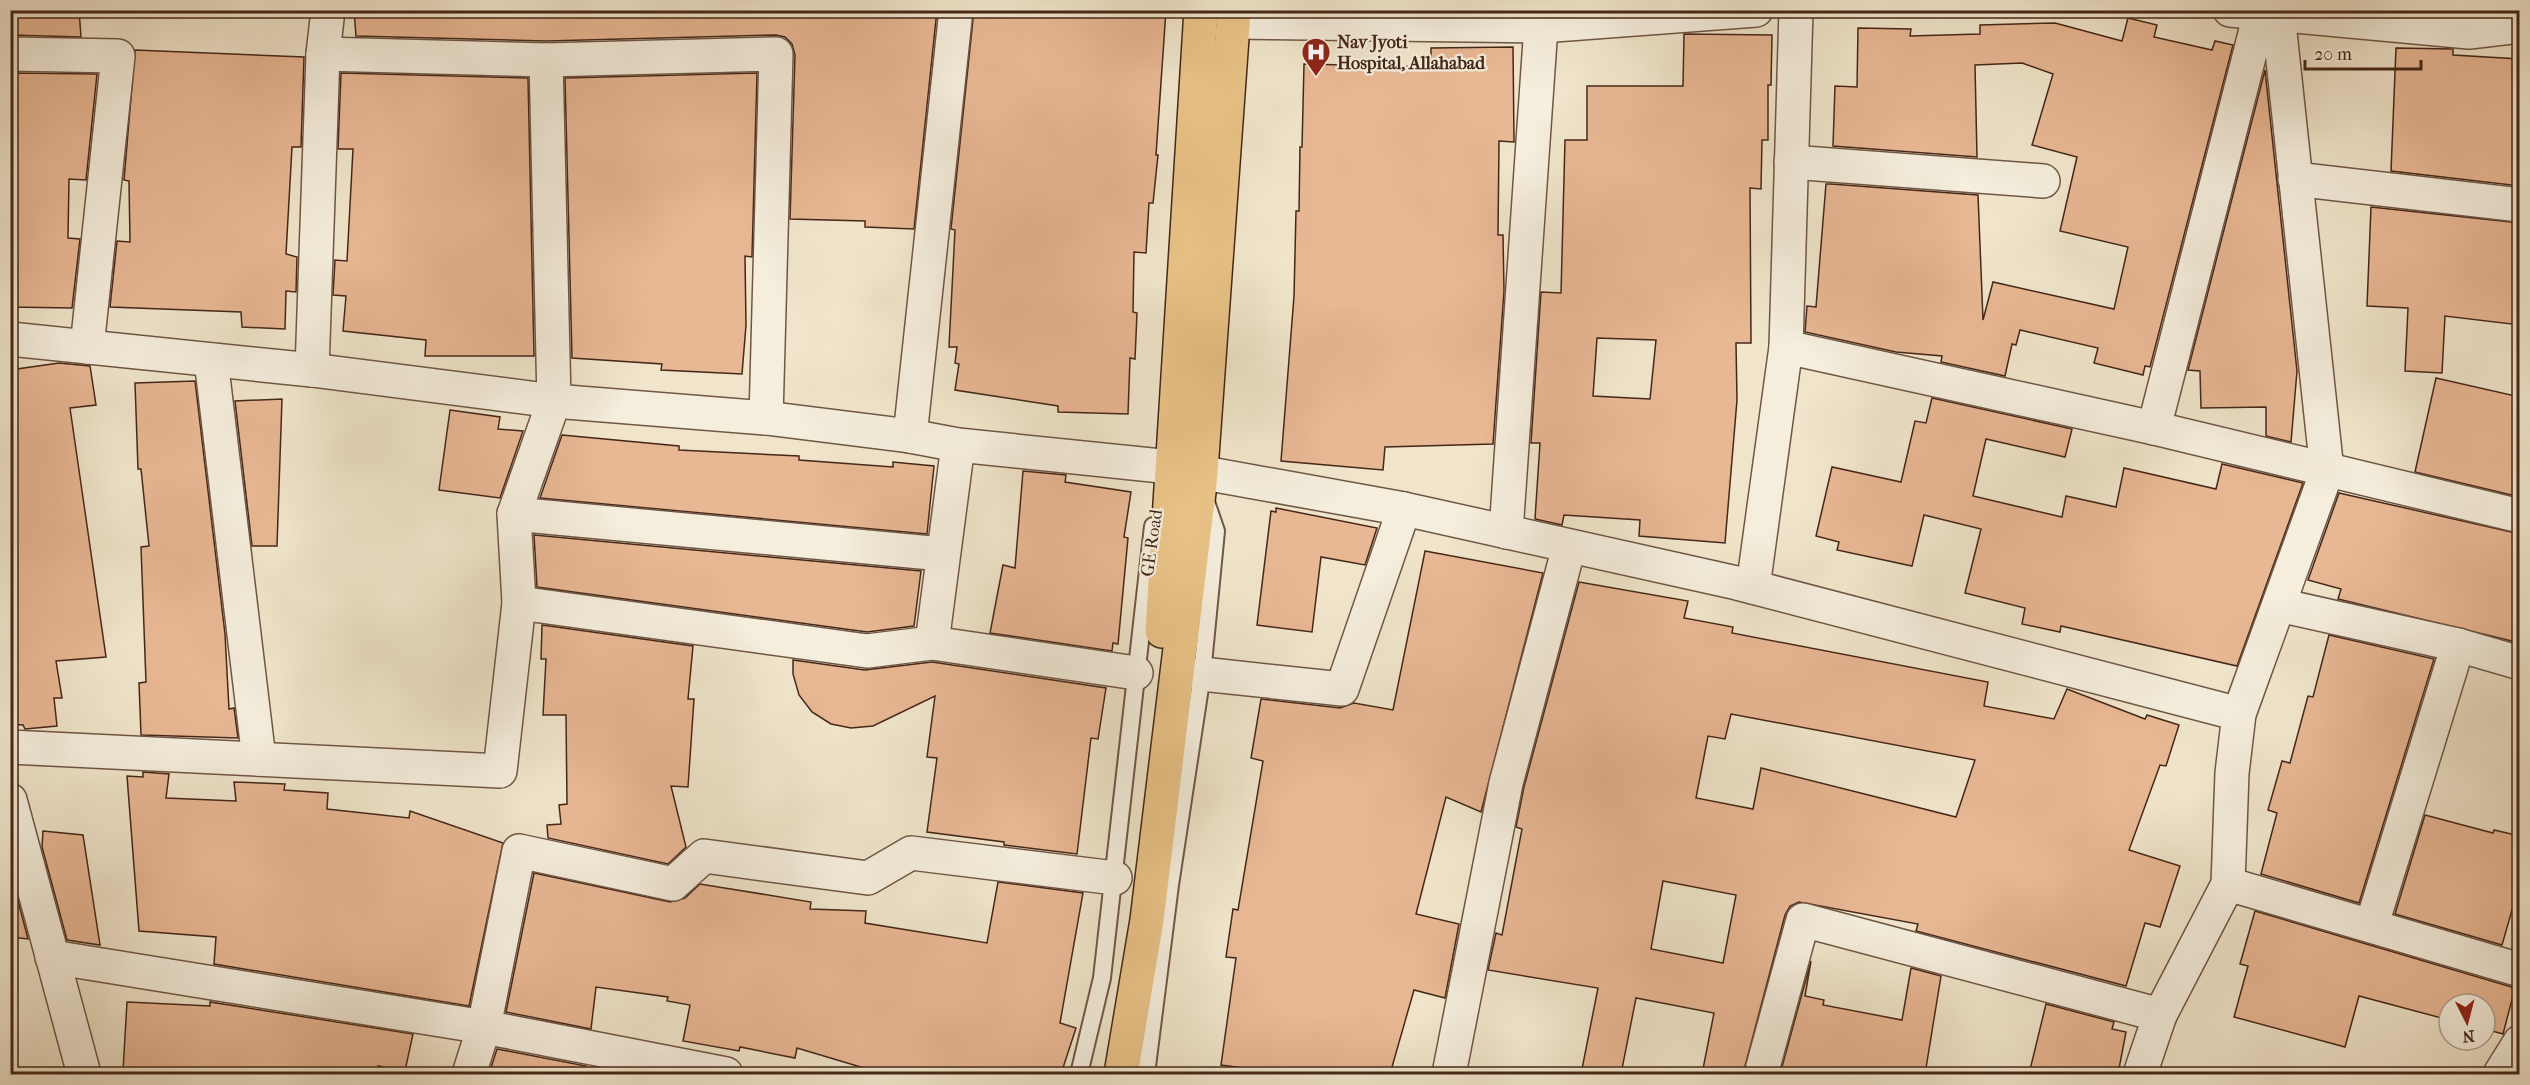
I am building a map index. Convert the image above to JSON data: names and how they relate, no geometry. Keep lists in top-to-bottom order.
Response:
{
  "streets": {
    "main road": ["GE Road"]
  },
  "places": {
    "hospital": ["Nav Jyoti Hospital, Allahabad"]
  },
  "scale_bar": "20 m",
  "north": "bottom"
}
